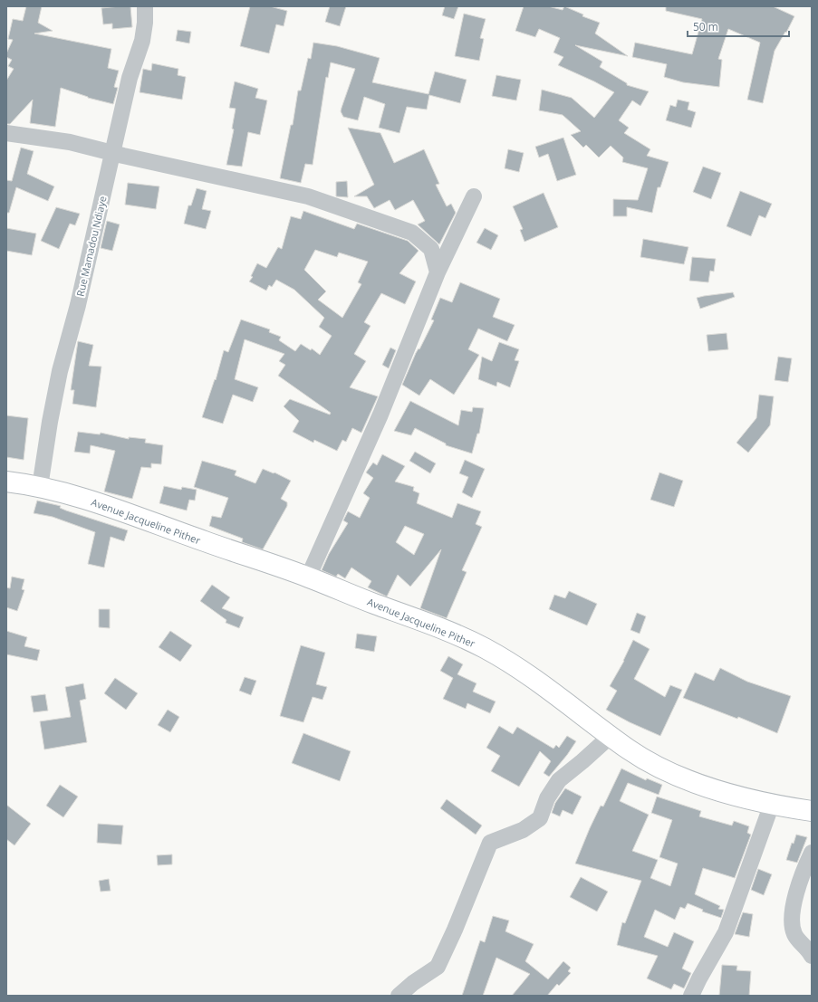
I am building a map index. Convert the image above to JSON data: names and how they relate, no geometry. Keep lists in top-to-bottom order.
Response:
{
  "streets": {
    "street": ["Rue Mamadou Ndiaye", "Avenue Jacqueline Pither"]
  },
  "crossings": [
    ["Rue Mamadou Ndiaye", "Avenue Jacqueline Pither"]
  ],
  "scale_bar": "50 m"
}
